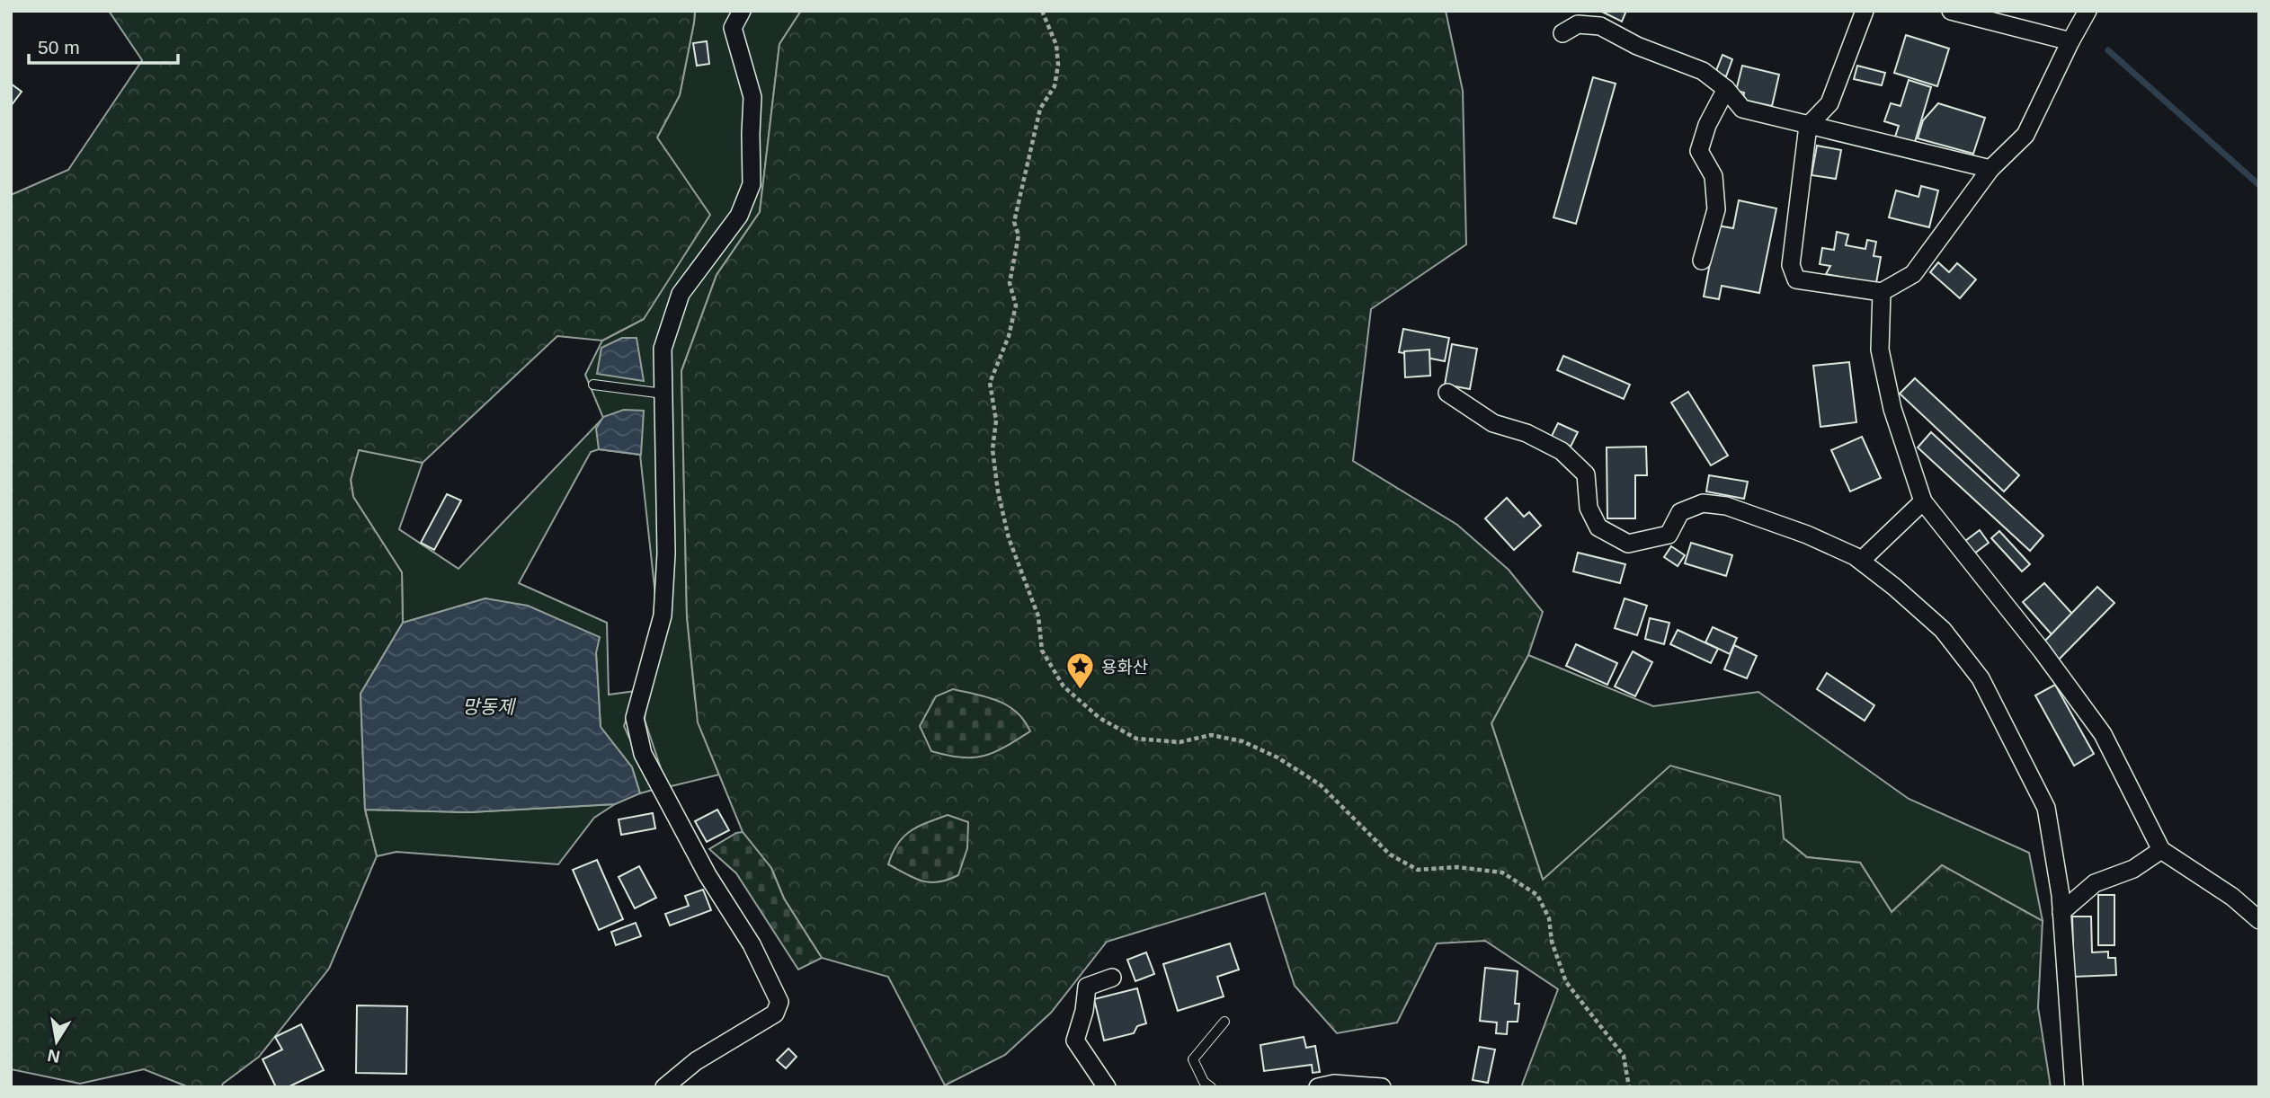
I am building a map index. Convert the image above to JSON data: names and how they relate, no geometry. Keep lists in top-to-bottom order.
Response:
{
  "water": ["망동제"],
  "places": {
    "place": ["용화산"]
  },
  "scale_bar": "50 m",
  "north": "bottom"
}
